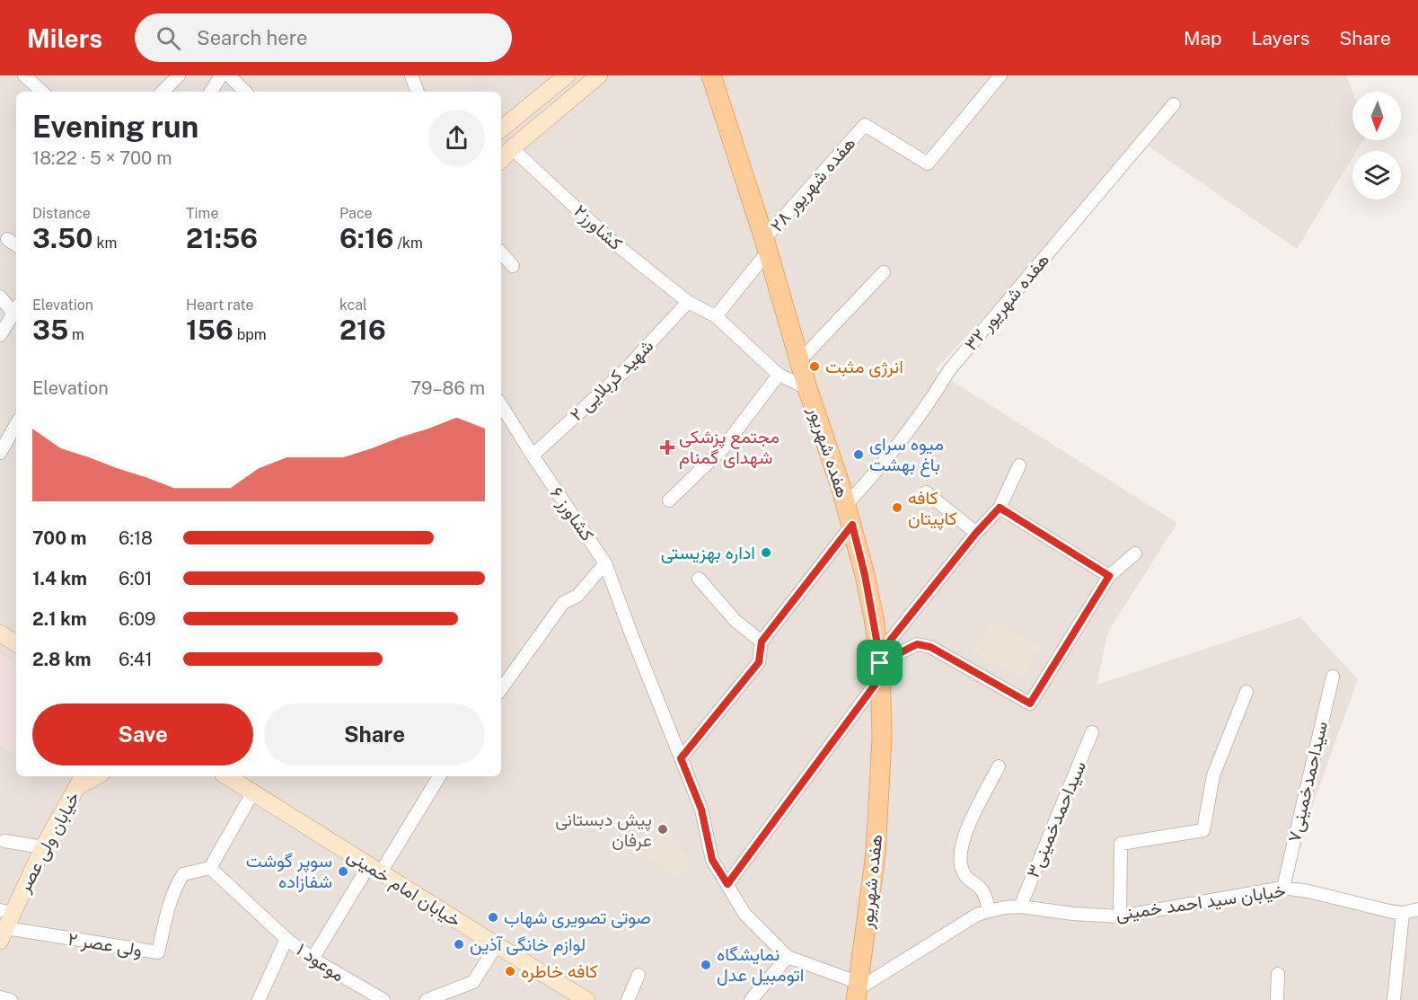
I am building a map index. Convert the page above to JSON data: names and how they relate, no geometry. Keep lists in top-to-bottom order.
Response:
{
  "streets": {
    "main road": ["هفده شهریور", "خیابان ولی عصر", "خیابان امام خمینی"],
    "street": [
      "هفده شهریور ۲۸",
      "کشاورز۲",
      "هفده شهریور ۳۲",
      "شهید کربلایی ۲",
      "کشاورز ۶",
      "سیداحمدخمینی۷",
      "سیداحمدخمینی۳",
      "خیابان سید احمد خمینی",
      "ولی عصر ۲",
      "موعود ۱"
    ]
  },
  "crossings": [
    ["هفده شهریور ۲۸", "هفده شهریور"],
    ["کشاورز۲", "شهید کربلایی ۲"],
    ["کشاورز۲", "هفده شهریور"],
    ["هفده شهریور ۳۲", "هفده شهریور"],
    ["شهید کربلایی ۲", "کشاورز ۶"],
    ["هفده شهریور", "خیابان سید احمد خمینی"],
    ["سیداحمدخمینی۷", "خیابان سید احمد خمینی"],
    ["سیداحمدخمینی۳", "خیابان سید احمد خمینی"],
    ["خیابان ولی عصر", "ولی عصر ۲"],
    ["ولی عصر ۲", "موعود ۱"]
  ],
  "places": {
    "other": [
      "انرژی مثبت",
      "میوه سرای باغ بهشت",
      "کافه کاپیتان",
      "اداره بهزیستی",
      "پیش دبستانی عرفان",
      "سوپر گوشت شفازاده",
      "صوتی تصویری شهاب",
      "لوازم خانگی آذین",
      "نمایشگاه اتومبیل عدل",
      "کافه خاطره"
    ],
    "health": ["مجتمع پزشکی شهدای گمنام"]
  },
  "north": "bottom",
  "page": {
    "header": "Milers",
    "search": "Search here",
    "nav": ["Map", "Layers", "Share"],
    "heading": ["Evening run", "18:22 · 5 × 700 m"],
    "stats": [
      ["Distance", "3.50 km"],
      ["Time", "21:56"],
      ["Pace", "6:16 /km"],
      ["Elevation", "35 m"],
      ["Heart rate", "156 bpm"],
      ["kcal", "216"]
    ],
    "chart": ["Elevation", "79–86 m"],
    "list": [
      {
        "name": "700 m",
        "note": "6:18"
      },
      {
        "name": "1.4 km",
        "note": "6:01"
      },
      {
        "name": "2.1 km",
        "note": "6:09"
      },
      {
        "name": "2.8 km",
        "note": "6:41"
      }
    ],
    "buttons": ["Save", "Share"]
  }
}
